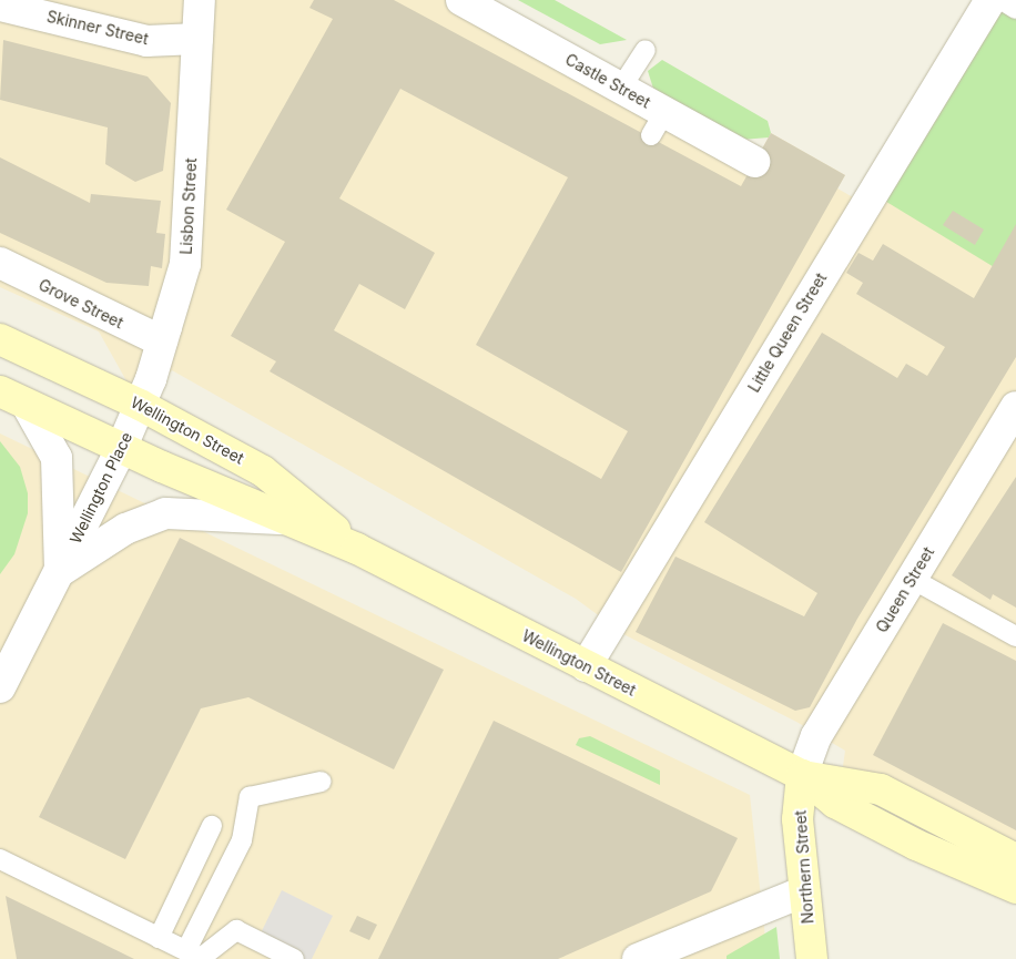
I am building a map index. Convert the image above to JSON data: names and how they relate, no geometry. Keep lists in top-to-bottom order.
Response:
{
  "streets": {
    "street": [
      "Skinner Street",
      "Castle Street",
      "Lisbon Street",
      "Grove Street",
      "Little Queen Street",
      "Wellington Street",
      "Wellington Place",
      "Queen Street",
      "Northern Street"
    ]
  },
  "crossings": [
    ["Skinner Street", "Lisbon Street"],
    ["Lisbon Street", "Grove Street"],
    ["Lisbon Street", "Wellington Street"],
    ["Lisbon Street", "Wellington Place"],
    ["Little Queen Street", "Wellington Street"],
    ["Wellington Street", "Wellington Place"],
    ["Wellington Street", "Queen Street"],
    ["Wellington Street", "Northern Street"],
    ["Queen Street", "Northern Street"]
  ]
}
